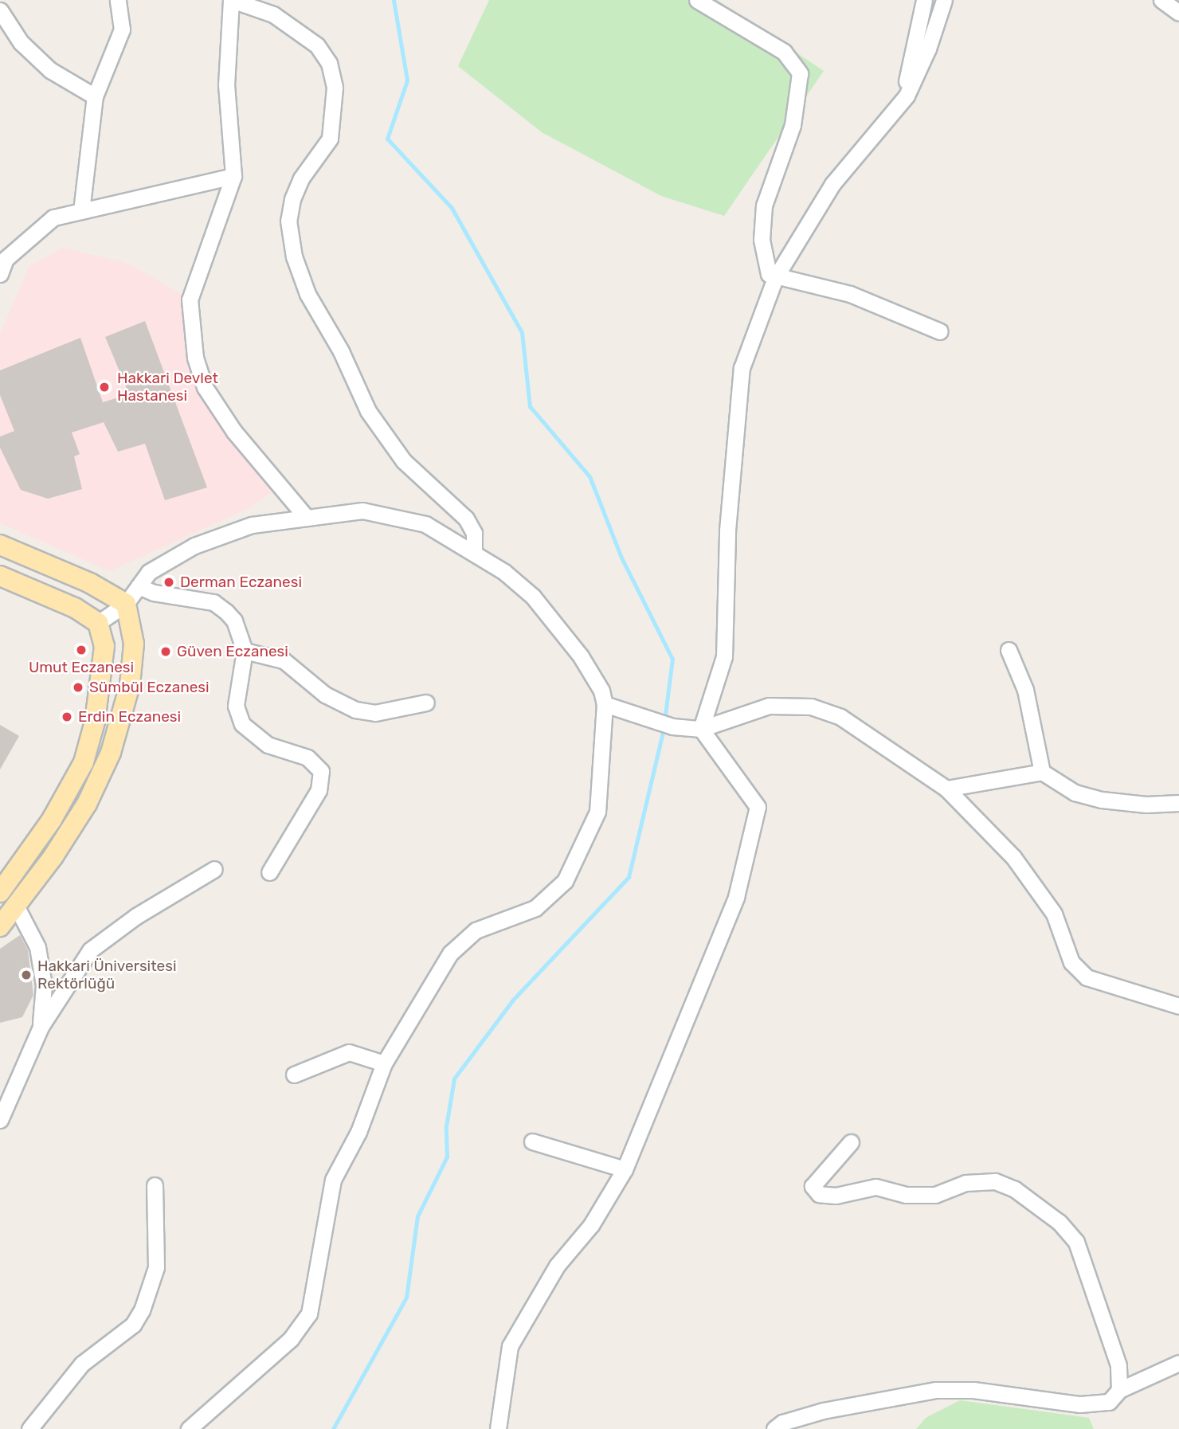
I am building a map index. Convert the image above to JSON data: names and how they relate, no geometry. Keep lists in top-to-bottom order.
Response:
{
  "places": [
    "Hakkari Devlet Hastanesi",
    "Derman Eczanesi",
    "Umut Eczanesi",
    "Güven Eczanesi",
    "Sümbül Eczanesi",
    "Erdin Eczanesi",
    "Hakkari Üniversitesi Rektörlüğü"
  ]
}
